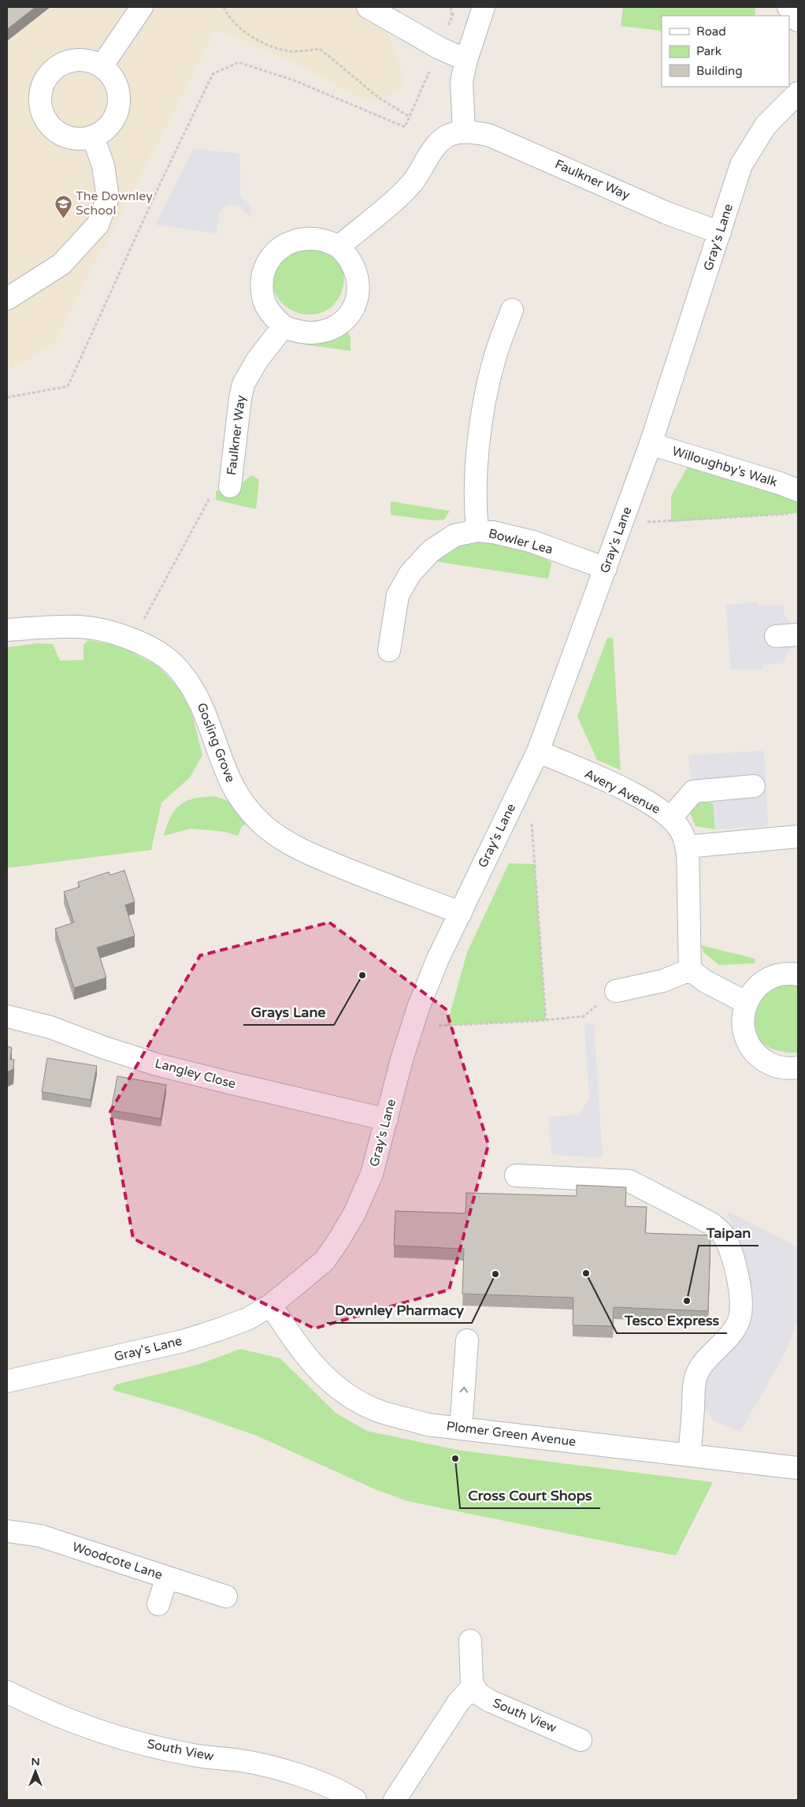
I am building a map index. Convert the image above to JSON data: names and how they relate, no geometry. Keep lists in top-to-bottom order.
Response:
{
  "streets": {
    "street": [
      "Faulkner Way",
      "Gray's Lane",
      "Willoughby's Walk",
      "Bowler Lea",
      "Gosling Grove",
      "Avery Avenue",
      "Langley Close",
      "Plomer Green Avenue",
      "Woodcote Lane",
      "South View"
    ]
  },
  "crossings": [
    ["Faulkner Way", "Gray's Lane"],
    ["Gray's Lane", "Willoughby's Walk"],
    ["Gray's Lane", "Bowler Lea"],
    ["Gray's Lane", "Gosling Grove"],
    ["Gray's Lane", "Avery Avenue"],
    ["Gray's Lane", "Langley Close"],
    ["Gray's Lane", "Plomer Green Avenue"]
  ],
  "places": {
    "school or university": ["The Downley School"],
    "other": [
      "Grays Lane",
      "Tesco Express",
      "Downley Pharmacy",
      "Taipan",
      "Cross Court Shops"
    ]
  },
  "legend": ["Road", "Park", "Building"],
  "north": "top"
}
